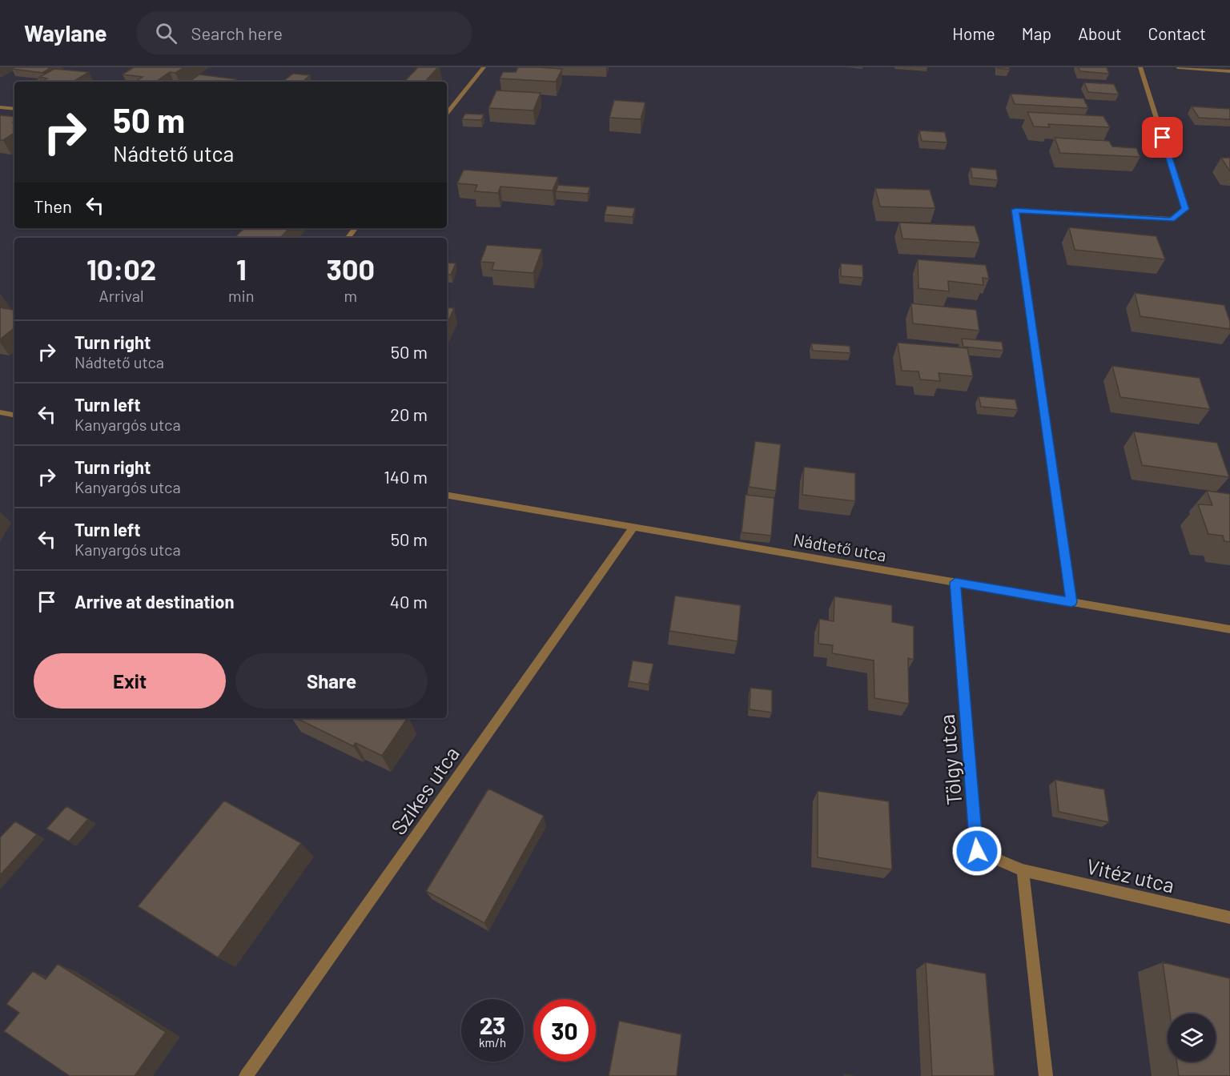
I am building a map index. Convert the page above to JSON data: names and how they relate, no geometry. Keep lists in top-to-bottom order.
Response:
{
  "streets": {
    "street": [
      "Nádtető utca",
      "Tölgy utca",
      "Szikes utca",
      "Vitéz utca"
    ]
  },
  "crossings": [
    ["Nádtető utca", "Tölgy utca"],
    ["Nádtető utca", "Szikes utca"],
    ["Tölgy utca", "Vitéz utca"]
  ],
  "page": {
    "header": "Waylane",
    "search": "Search here",
    "nav": [
      "Home",
      "Map",
      "About",
      "Contact"
    ],
    "turn": ["50 m", "Nádtető utca"],
    "then": "Then",
    "eta": [
      "10:02",
      "Arrival",
      "1",
      "min",
      "300",
      "m"
    ],
    "list": [
      {
        "name": "Turn right",
        "note": "Nádtető utca",
        "value": "50 m"
      },
      {
        "name": "Turn left",
        "note": "Kanyargós utca",
        "value": "20 m"
      },
      {
        "name": "Turn right",
        "note": "Kanyargós utca",
        "value": "140 m"
      },
      {
        "name": "Turn left",
        "note": "Kanyargós utca",
        "value": "50 m"
      },
      {
        "name": "Arrive at destination",
        "value": "40 m"
      }
    ],
    "buttons": ["Exit", "Share"],
    "speed": "23 km/h",
    "limit": "30"
  }
}
